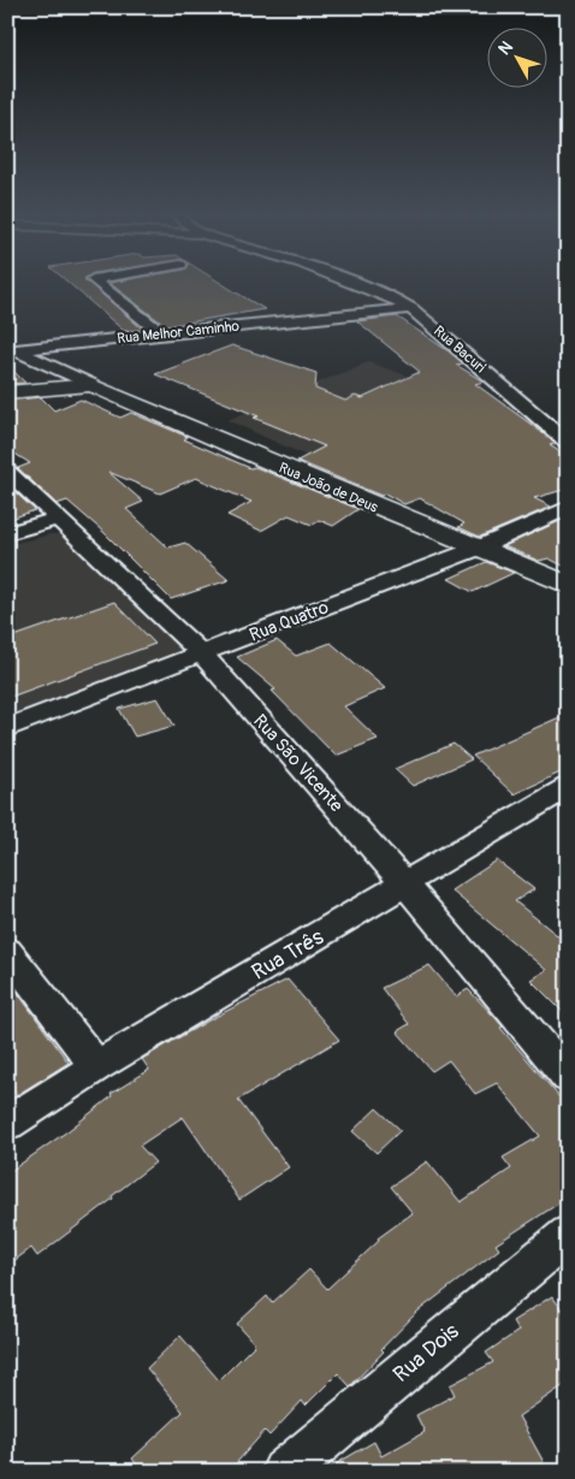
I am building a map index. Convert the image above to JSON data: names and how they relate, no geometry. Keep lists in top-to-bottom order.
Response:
{
  "streets": {
    "street": [
      "Rua Melhor Caminho",
      "Rua Bacuri",
      "Rua João de Deus",
      "Rua Quatro",
      "Rua São Vicente",
      "Rua Três",
      "Rua Dois"
    ]
  },
  "crossings": [
    ["Rua Melhor Caminho", "Rua Bacuri"],
    ["Rua João de Deus", "Rua Quatro"],
    ["Rua Quatro", "Rua São Vicente"],
    ["Rua São Vicente", "Rua Três"]
  ],
  "north": "top left"
}
